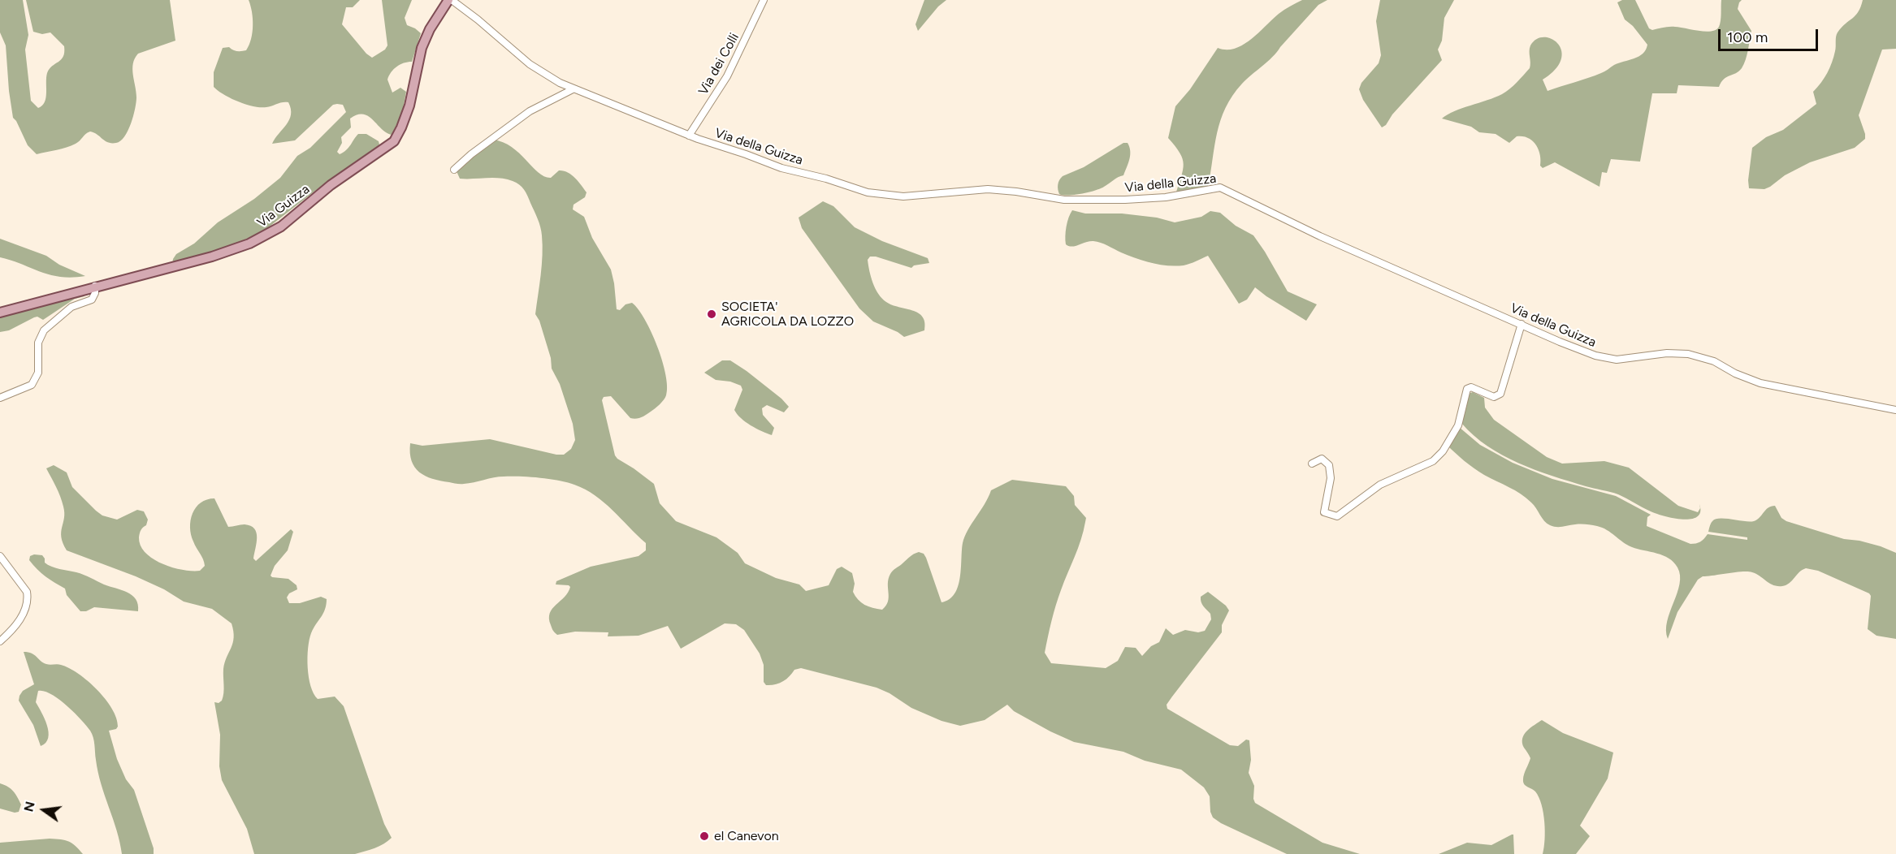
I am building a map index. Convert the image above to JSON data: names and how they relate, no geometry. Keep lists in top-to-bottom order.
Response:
{
  "streets": {
    "main road": ["Via Guizza"],
    "street": ["Via dei Colli", "Via della Guizza"]
  },
  "crossings": [
    ["Via dei Colli", "Via della Guizza"],
    ["Via della Guizza", "Via Guizza"]
  ],
  "places": ["SOCIETA' AGRICOLA DA LOZZO", "el Canevon"],
  "scale_bar": "100 m",
  "north": "left"
}
